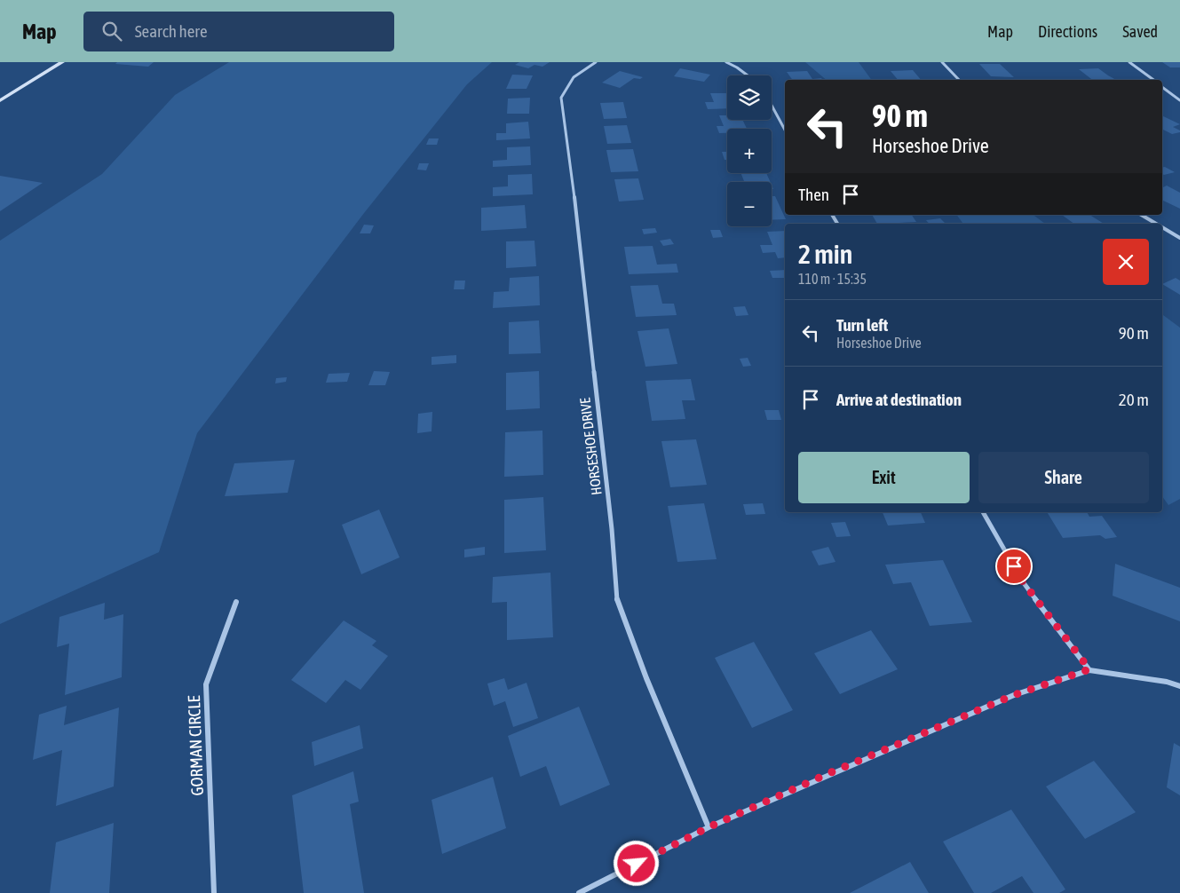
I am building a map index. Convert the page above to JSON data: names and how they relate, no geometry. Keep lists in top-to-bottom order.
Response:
{
  "streets": {
    "street": ["HORSESHOE DRIVE", "GORMAN CIRCLE"]
  },
  "page": {
    "header": "Map",
    "search": "Search here",
    "nav": ["Map", "Directions", "Saved"],
    "map_buttons": ["+", "−"],
    "turn": ["90 m", "Horseshoe Drive"],
    "then": "Then",
    "heading": ["2 min", "110 m · 15:35"],
    "list": [
      {
        "name": "Turn left",
        "note": "Horseshoe Drive",
        "value": "90 m"
      },
      {
        "name": "Arrive at destination",
        "value": "20 m"
      }
    ],
    "buttons": ["Exit", "Share"]
  }
}
